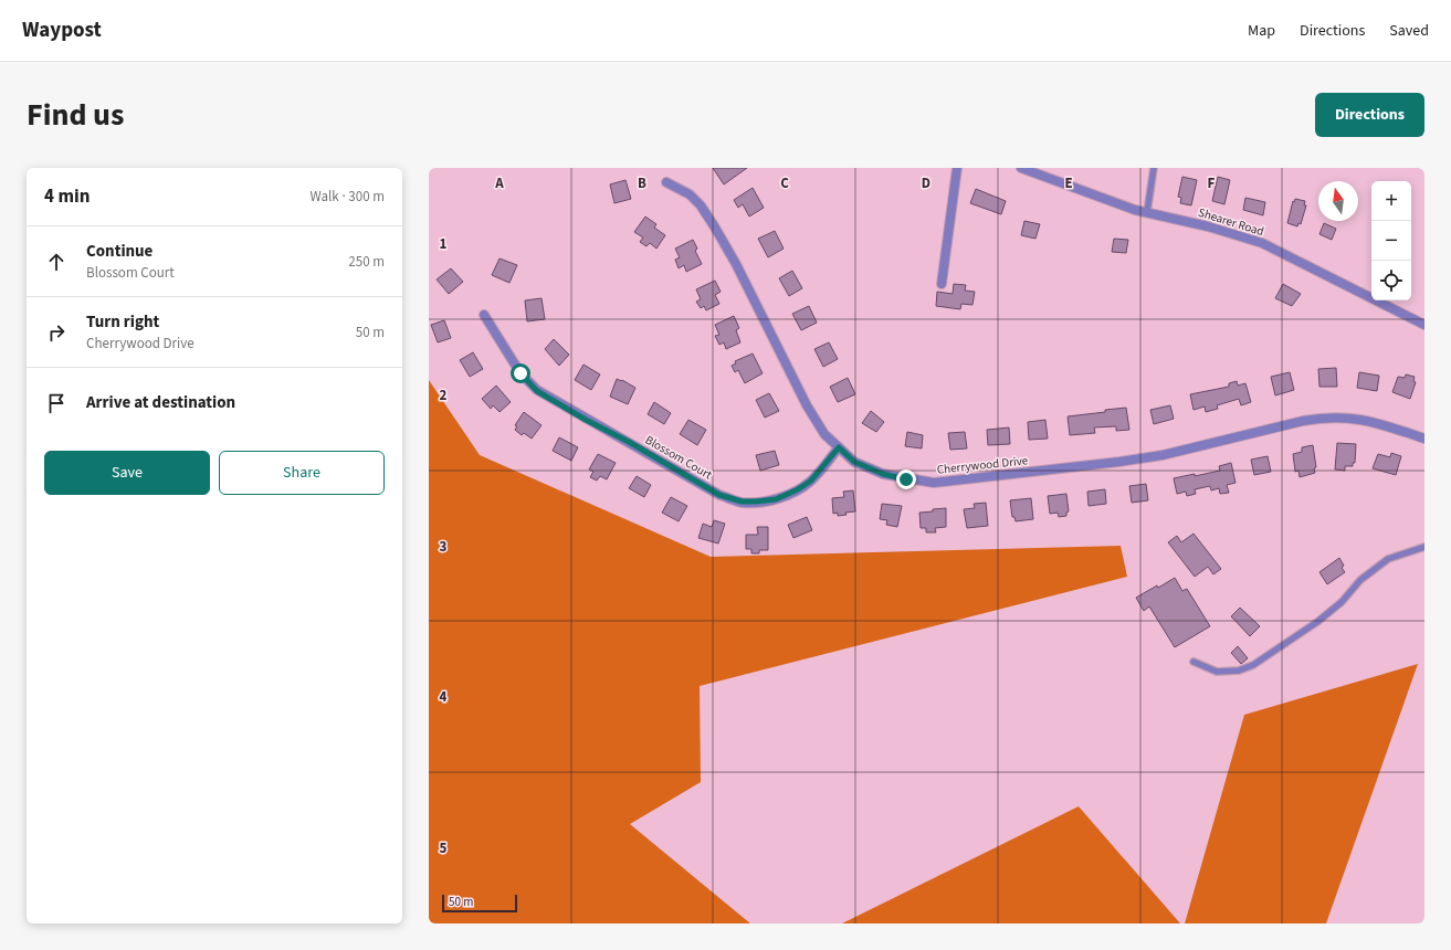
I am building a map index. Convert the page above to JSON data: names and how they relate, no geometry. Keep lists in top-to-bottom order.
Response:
{
  "streets": {
    "street": ["Shearer Road", "Blossom Court", "Cherrywood Drive"]
  },
  "crossings": [
    ["Blossom Court", "Cherrywood Drive"]
  ],
  "scale_bar": "50 m",
  "north": "top",
  "page": {
    "header": "Waypost",
    "nav": ["Map", "Directions", "Saved"],
    "title": "Find us",
    "buttons": [
      "Directions",
      ["Save", "Share"]
    ],
    "heading": ["4 min", "Walk · 300 m"],
    "map_buttons": ["+", "−"],
    "list": [
      ["Continue", "Blossom Court", "250 m"],
      ["Turn right", "Cherrywood Drive", "50 m"],
      "Arrive at destination"
    ],
    "scale": "50 m"
  },
  "grid": {
    "columns": [
      "A",
      "B",
      "C",
      "D",
      "E",
      "F"
    ],
    "rows": [
      "1",
      "2",
      "3",
      "4",
      "5"
    ]
  }
}
